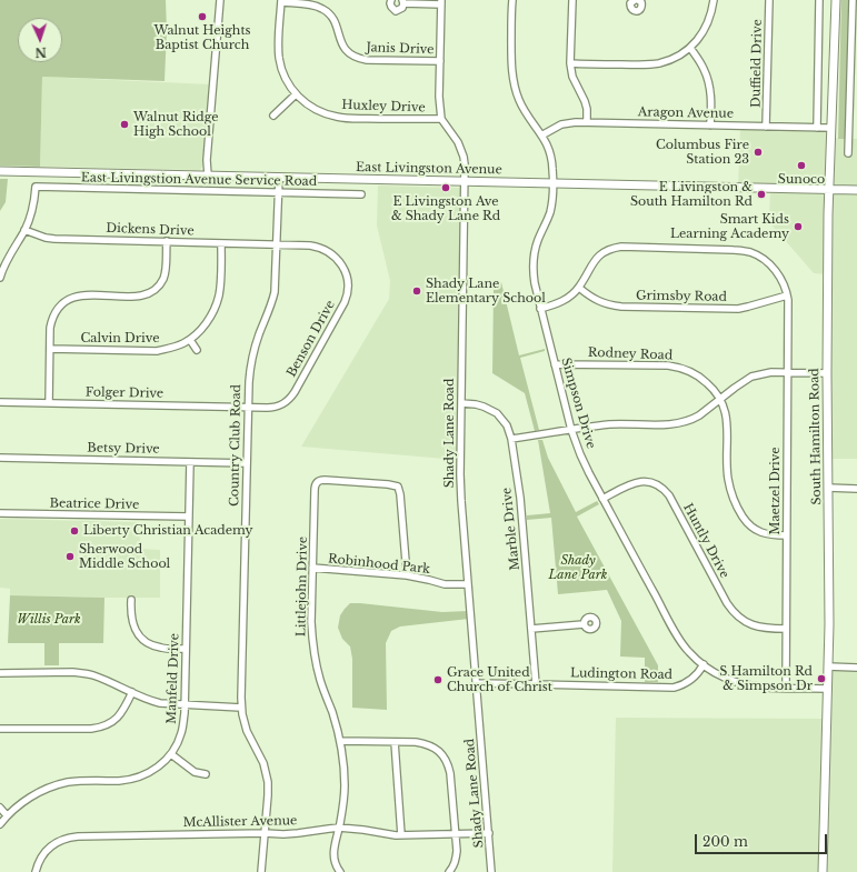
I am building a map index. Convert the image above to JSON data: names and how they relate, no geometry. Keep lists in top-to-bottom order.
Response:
{
  "streets": {
    "main road": ["East Livingston Avenue", "South Hamilton Road"],
    "street": [
      "Janis Drive",
      "Duffield Drive",
      "Huxley Drive",
      "Aragon Avenue",
      "East Livingstion Avenue Service Road",
      "Dickens Drive",
      "Grimsby Road",
      "Calvin Drive",
      "Benson Drive",
      "Rodney Road",
      "Folger Drive",
      "Simpson Drive",
      "Shady Lane Road",
      "Country Club Road",
      "Betsy Drive",
      "Maetzel Drive",
      "Beatrice Drive",
      "Marble Drive",
      "Huntly Drive",
      "Robinhood Park",
      "Littlejohn Drive",
      "Ludington Road",
      "Manfeld Drive",
      "McAllister Avenue"
    ]
  },
  "crossings": [
    ["Janis Drive", "Huxley Drive"],
    ["Janis Drive", "Shady Lane Road"],
    ["Duffield Drive", "Aragon Avenue"],
    ["Huxley Drive", "Shady Lane Road"],
    ["Aragon Avenue", "Simpson Drive"],
    ["Aragon Avenue", "South Hamilton Road"],
    ["East Livingston Avenue", "Simpson Drive"],
    ["East Livingston Avenue", "Shady Lane Road"],
    ["East Livingston Avenue", "South Hamilton Road"],
    ["East Livingston Avenue", "Country Club Road"],
    ["East Livingstion Avenue Service Road", "Dickens Drive"],
    ["East Livingstion Avenue Service Road", "Country Club Road"],
    ["Dickens Drive", "Calvin Drive"],
    ["Dickens Drive", "Benson Drive"],
    ["Dickens Drive", "Country Club Road"],
    ["Grimsby Road", "Maetzel Drive"],
    ["Benson Drive", "Folger Drive"],
    ["Benson Drive", "Country Club Road"],
    ["Rodney Road", "Simpson Drive"],
    ["Folger Drive", "Country Club Road"],
    ["Simpson Drive", "South Hamilton Road"],
    ["Simpson Drive", "Maetzel Drive"],
    ["Simpson Drive", "Huntly Drive"],
    ["Simpson Drive", "Ludington Road"],
    ["Shady Lane Road", "Marble Drive"],
    ["Shady Lane Road", "Robinhood Park"],
    ["Shady Lane Road", "Ludington Road"],
    ["Shady Lane Road", "McAllister Avenue"],
    ["Country Club Road", "Betsy Drive"],
    ["Country Club Road", "McAllister Avenue"],
    ["Betsy Drive", "Manfeld Drive"],
    ["Maetzel Drive", "Huntly Drive"],
    ["Beatrice Drive", "Manfeld Drive"],
    ["Marble Drive", "Ludington Road"],
    ["Robinhood Park", "Littlejohn Drive"],
    ["Littlejohn Drive", "McAllister Avenue"]
  ],
  "parks": ["Shady Lane Park", "Willis Park"],
  "places": [
    "Walnut Heights Baptist Church",
    "Walnut Ridge High School",
    "Columbus Fire Station 23",
    "Sunoco",
    "E Livingston Ave & Shady Lane Rd",
    "E Livingston & South Hamilton Rd",
    "Smart Kids Learning Academy",
    "Shady Lane Elementary School",
    "Liberty Christian Academy",
    "Sherwood Middle School",
    "S Hamilton Rd & Simpson Dr",
    "Grace United Church of Christ"
  ],
  "scale_bar": "200 m",
  "north": "bottom"
}
